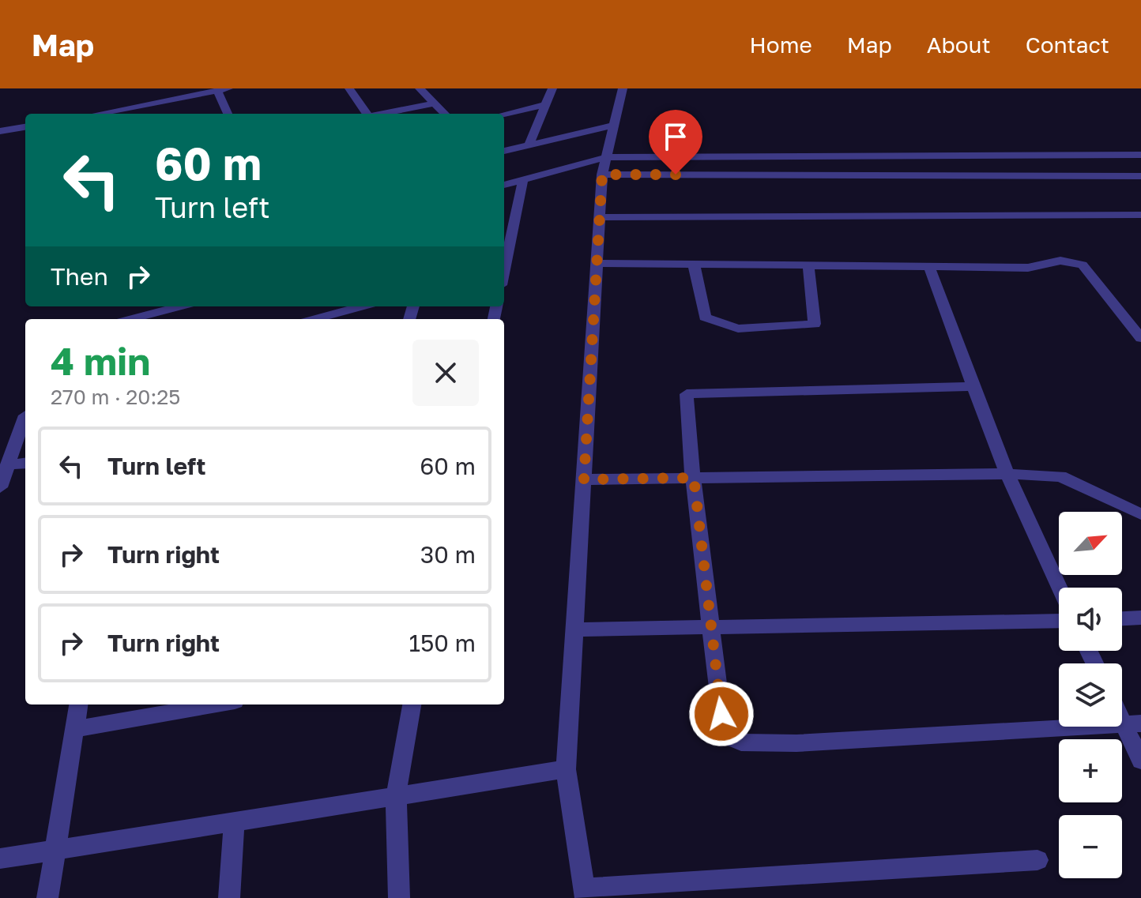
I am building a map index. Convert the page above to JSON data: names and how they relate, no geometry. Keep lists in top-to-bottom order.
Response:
{
  "north": "top right",
  "page": {
    "header": "Map",
    "nav": [
      "Home",
      "Map",
      "About",
      "Contact"
    ],
    "turn": ["60 m", "Turn left"],
    "then": "Then",
    "heading": ["4 min", "270 m · 20:25"],
    "list": [
      {
        "name": "Turn left",
        "value": "60 m"
      },
      {
        "name": "Turn right",
        "value": "30 m"
      },
      {
        "name": "Turn right",
        "value": "150 m"
      }
    ],
    "map_buttons": ["+", "−"]
  }
}
